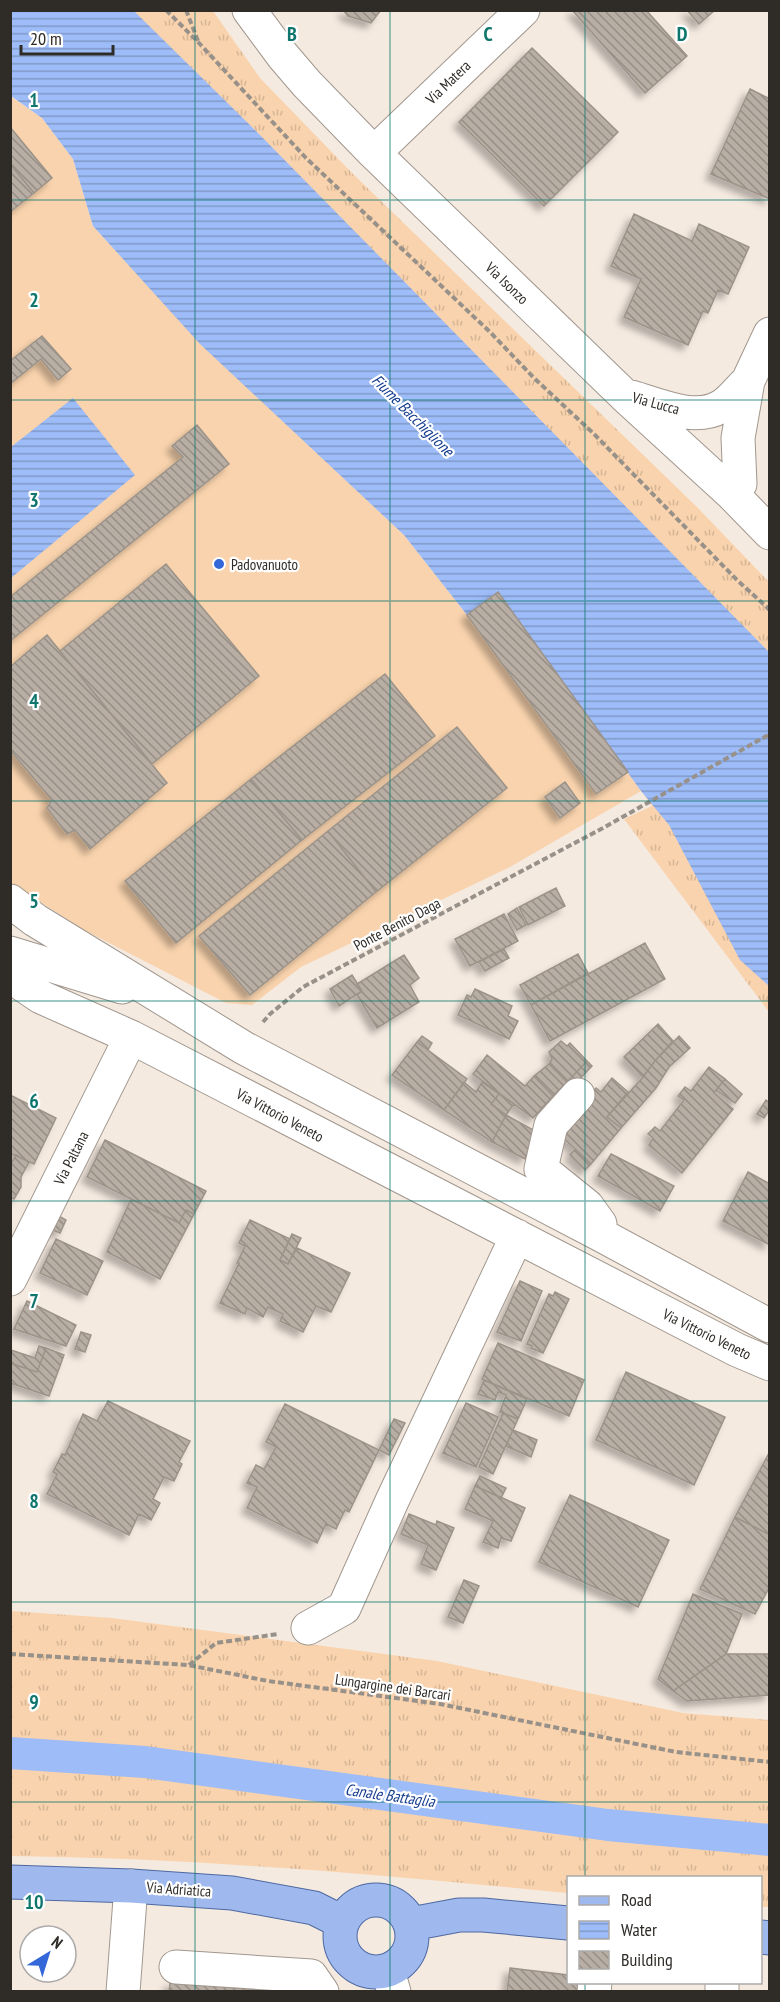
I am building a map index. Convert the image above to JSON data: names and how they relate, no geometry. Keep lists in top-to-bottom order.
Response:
{
  "streets": {
    "main road": ["Via Adriatica"],
    "street": [
      "Via Matera",
      "Via Isonzo",
      "Via Lucca",
      "Via Vittorio Veneto",
      "Via Paltana"
    ],
    "path": ["Ponte Benito Daga", "Lungargine dei Barcari"]
  },
  "crossings": [
    ["Via Matera", "Via Isonzo"],
    ["Via Isonzo", "Via Lucca"],
    ["Via Vittorio Veneto", "Via Paltana"]
  ],
  "water": ["Fiume Bacchiglione", "Canale Battaglia"],
  "places": ["Padovanuoto"],
  "legend": ["Road", "Water", "Building"],
  "scale_bar": "20 m",
  "north": "top right",
  "grid": {
    "columns": ["B", "C", "D"],
    "rows": [
      "1",
      "2",
      "3",
      "4",
      "5",
      "6",
      "7",
      "8",
      "9",
      "10"
    ]
  }
}
